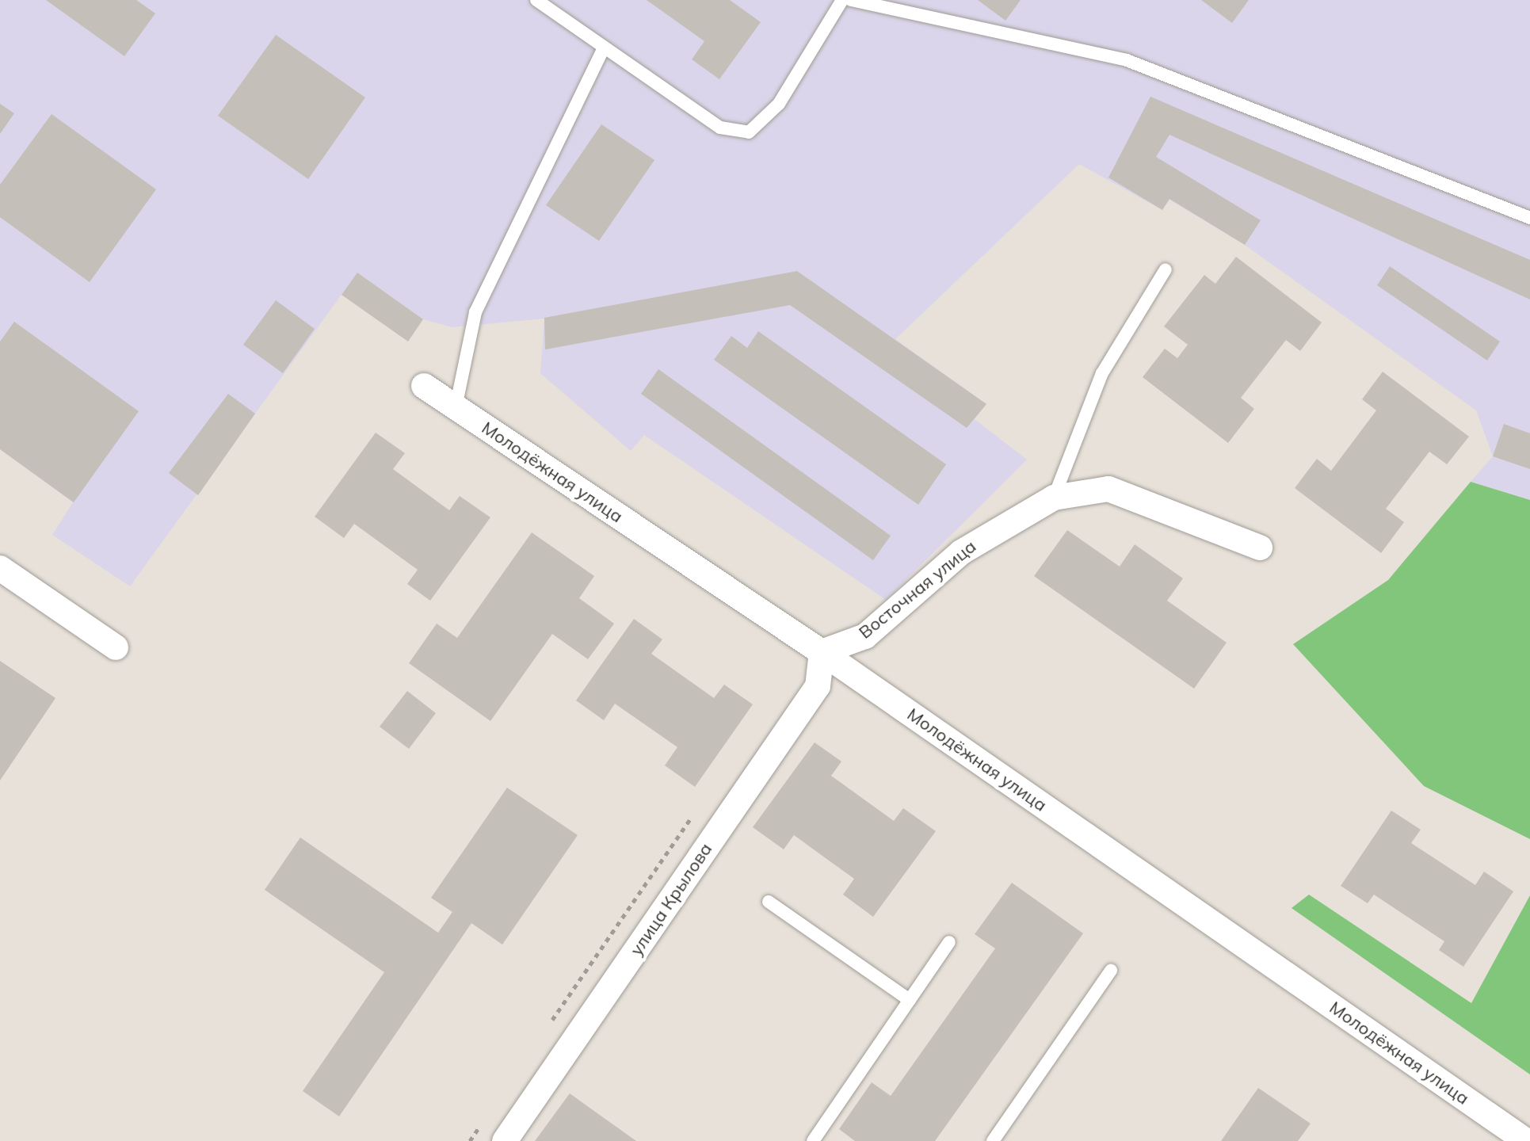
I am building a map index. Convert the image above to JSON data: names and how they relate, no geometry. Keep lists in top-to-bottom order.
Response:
{
  "streets": {
    "street": ["Молодёжная улица", "Восточная улица", "улица Крылова"]
  },
  "crossings": [
    ["Молодёжная улица", "Восточная улица"],
    ["Молодёжная улица", "улица Крылова"],
    ["Восточная улица", "улица Крылова"]
  ]
}
